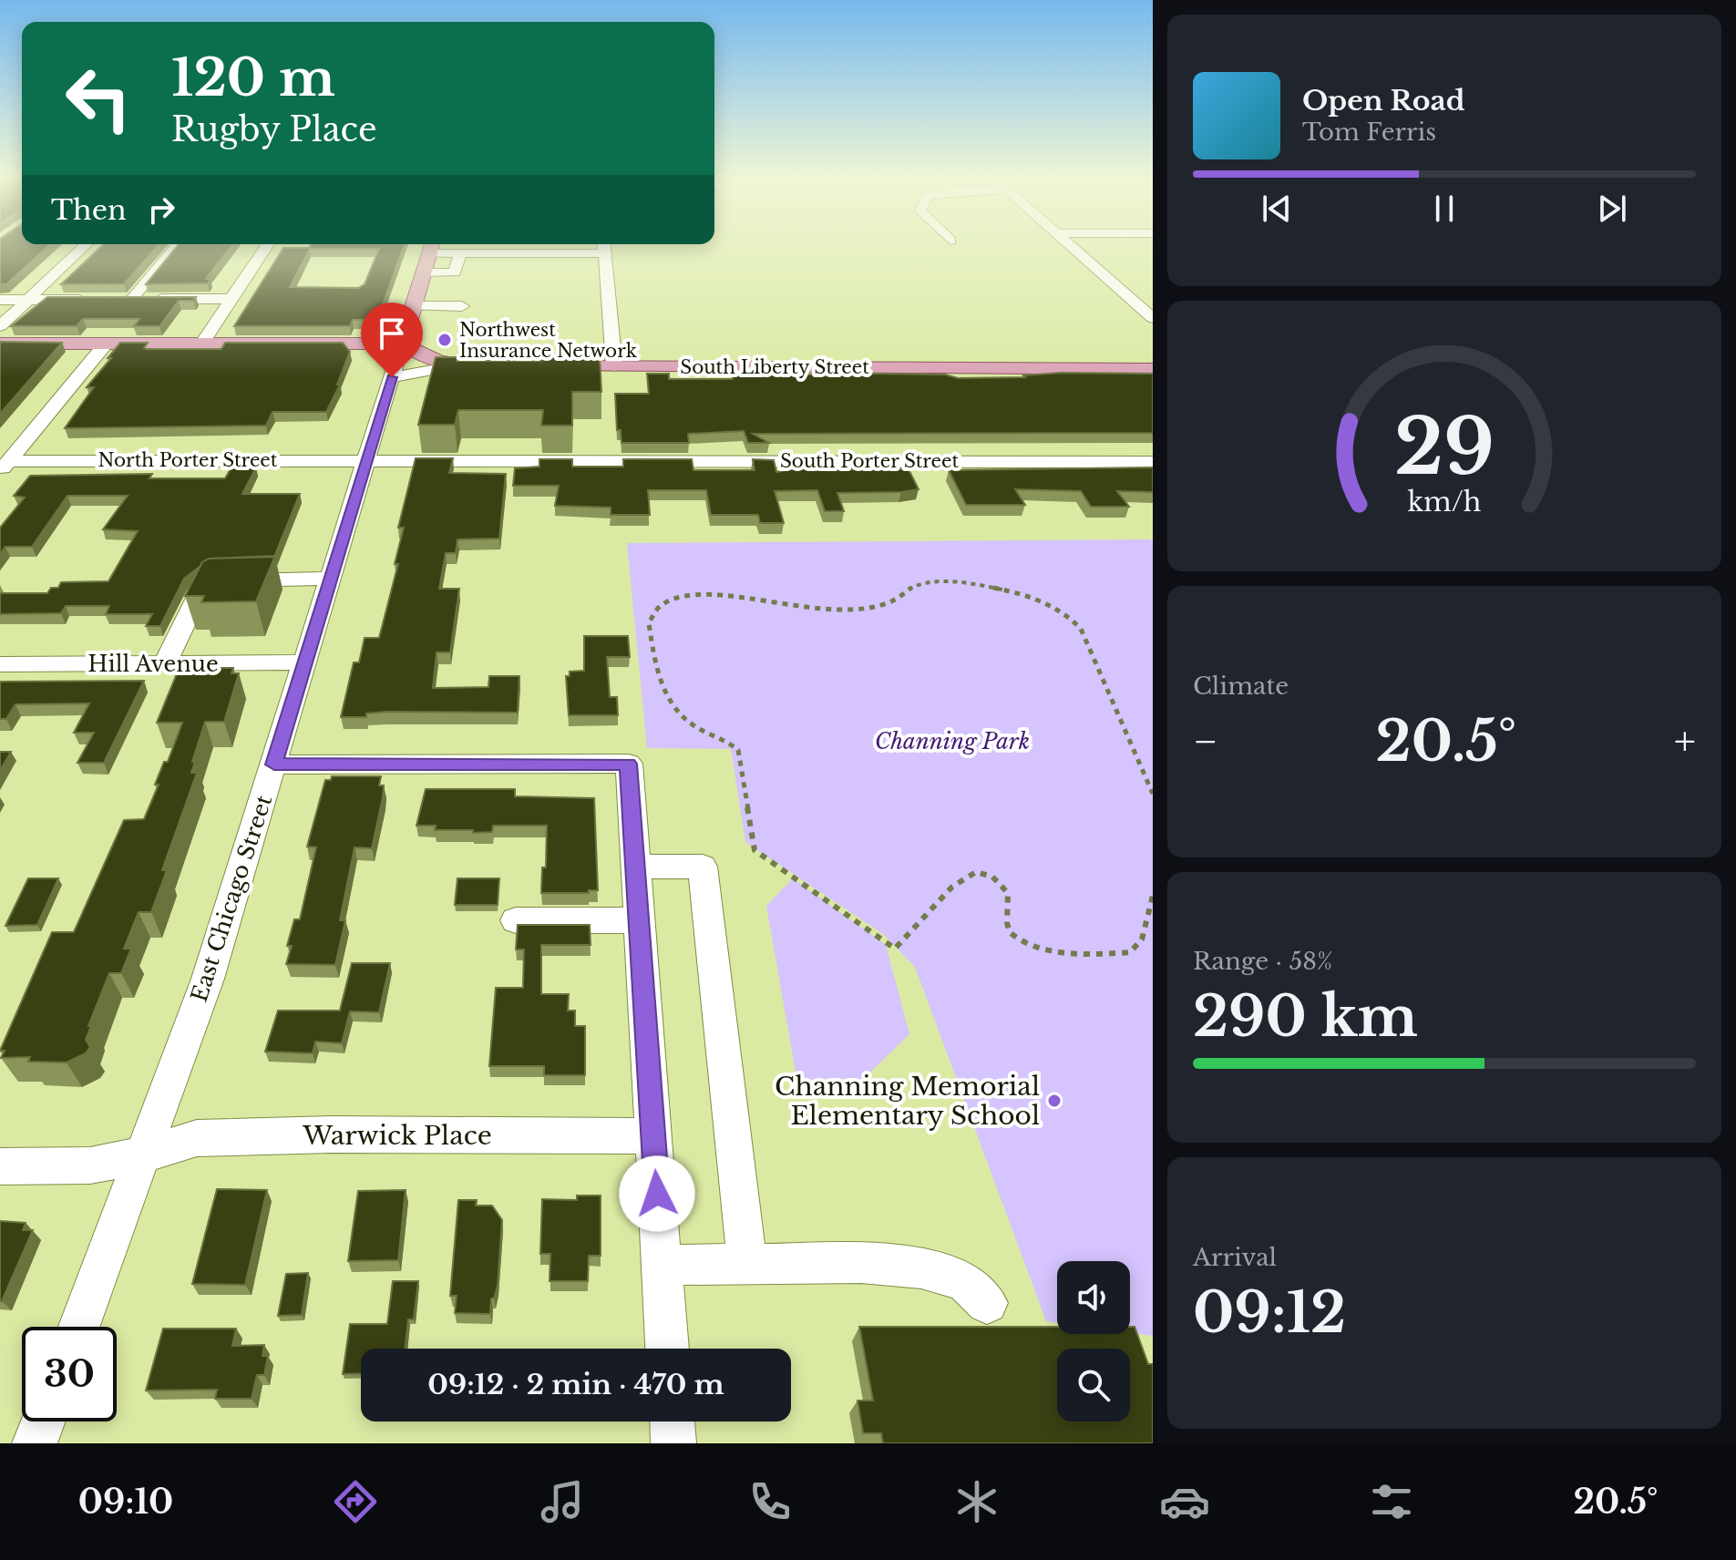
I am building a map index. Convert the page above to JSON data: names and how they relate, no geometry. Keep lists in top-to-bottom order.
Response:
{
  "streets": {
    "main road": ["South Liberty Street", "East Chicago Street"],
    "street": [
      "North Porter Street",
      "South Porter Street",
      "Hill Avenue",
      "Warwick Place"
    ]
  },
  "crossings": [
    ["North Porter Street", "South Porter Street"],
    ["North Porter Street", "East Chicago Street"],
    ["South Porter Street", "East Chicago Street"],
    ["Hill Avenue", "East Chicago Street"],
    ["East Chicago Street", "Warwick Place"]
  ],
  "parks": ["Channing Park"],
  "places": ["Northwest Insurance Network", "Channing Memorial Elementary School"],
  "page": {
    "turn": ["120 m", "Rugby Place"],
    "song": ["Open Road", "Tom Ferris"],
    "then": "Then",
    "tile": [
      "Climate",
      ["Range · 58%", "290 km"],
      ["Arrival", "09:12"]
    ],
    "heat": ["−", "20.5°", "+"],
    "limit": "30",
    "trip": "09:12 · 2 min · 470 m",
    "tabs": ["09:10", "20.5°"],
    "gauge": ["29", "km/h"]
  }
}
